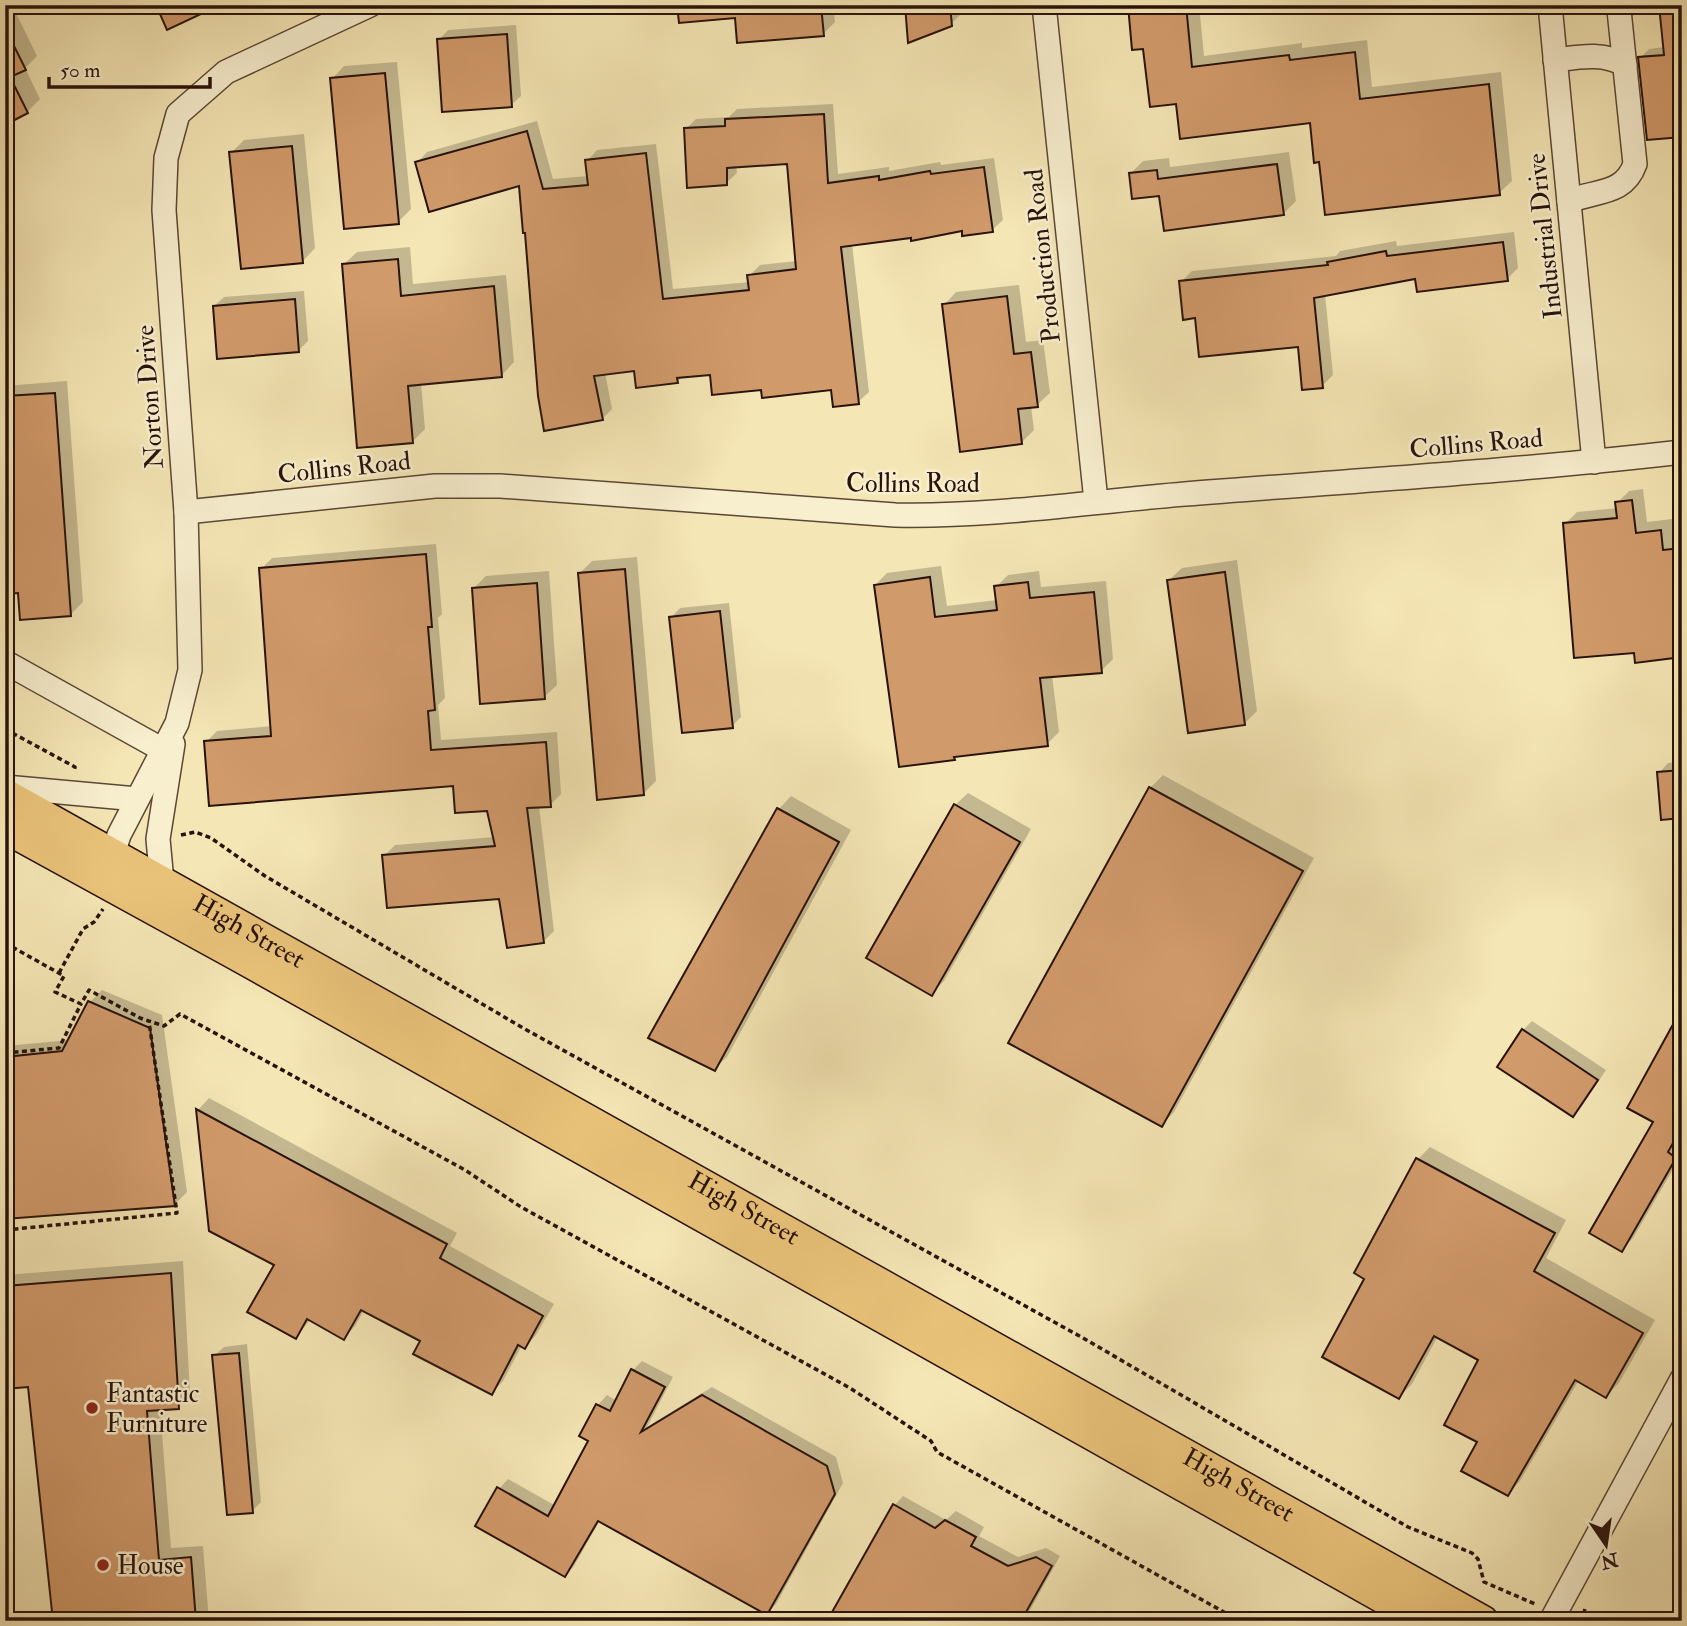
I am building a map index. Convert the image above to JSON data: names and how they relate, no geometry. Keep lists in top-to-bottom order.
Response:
{
  "streets": {
    "main road": ["High Street"],
    "street": [
      "Industrial Drive",
      "Production Road",
      "Norton Drive",
      "Collins Road"
    ]
  },
  "crossings": [
    ["Industrial Drive", "Collins Road"],
    ["Production Road", "Collins Road"],
    ["Norton Drive", "Collins Road"],
    ["Norton Drive", "High Street"]
  ],
  "places": ["Fantastic Furniture", "House"],
  "scale_bar": "50 m",
  "north": "bottom"
}
